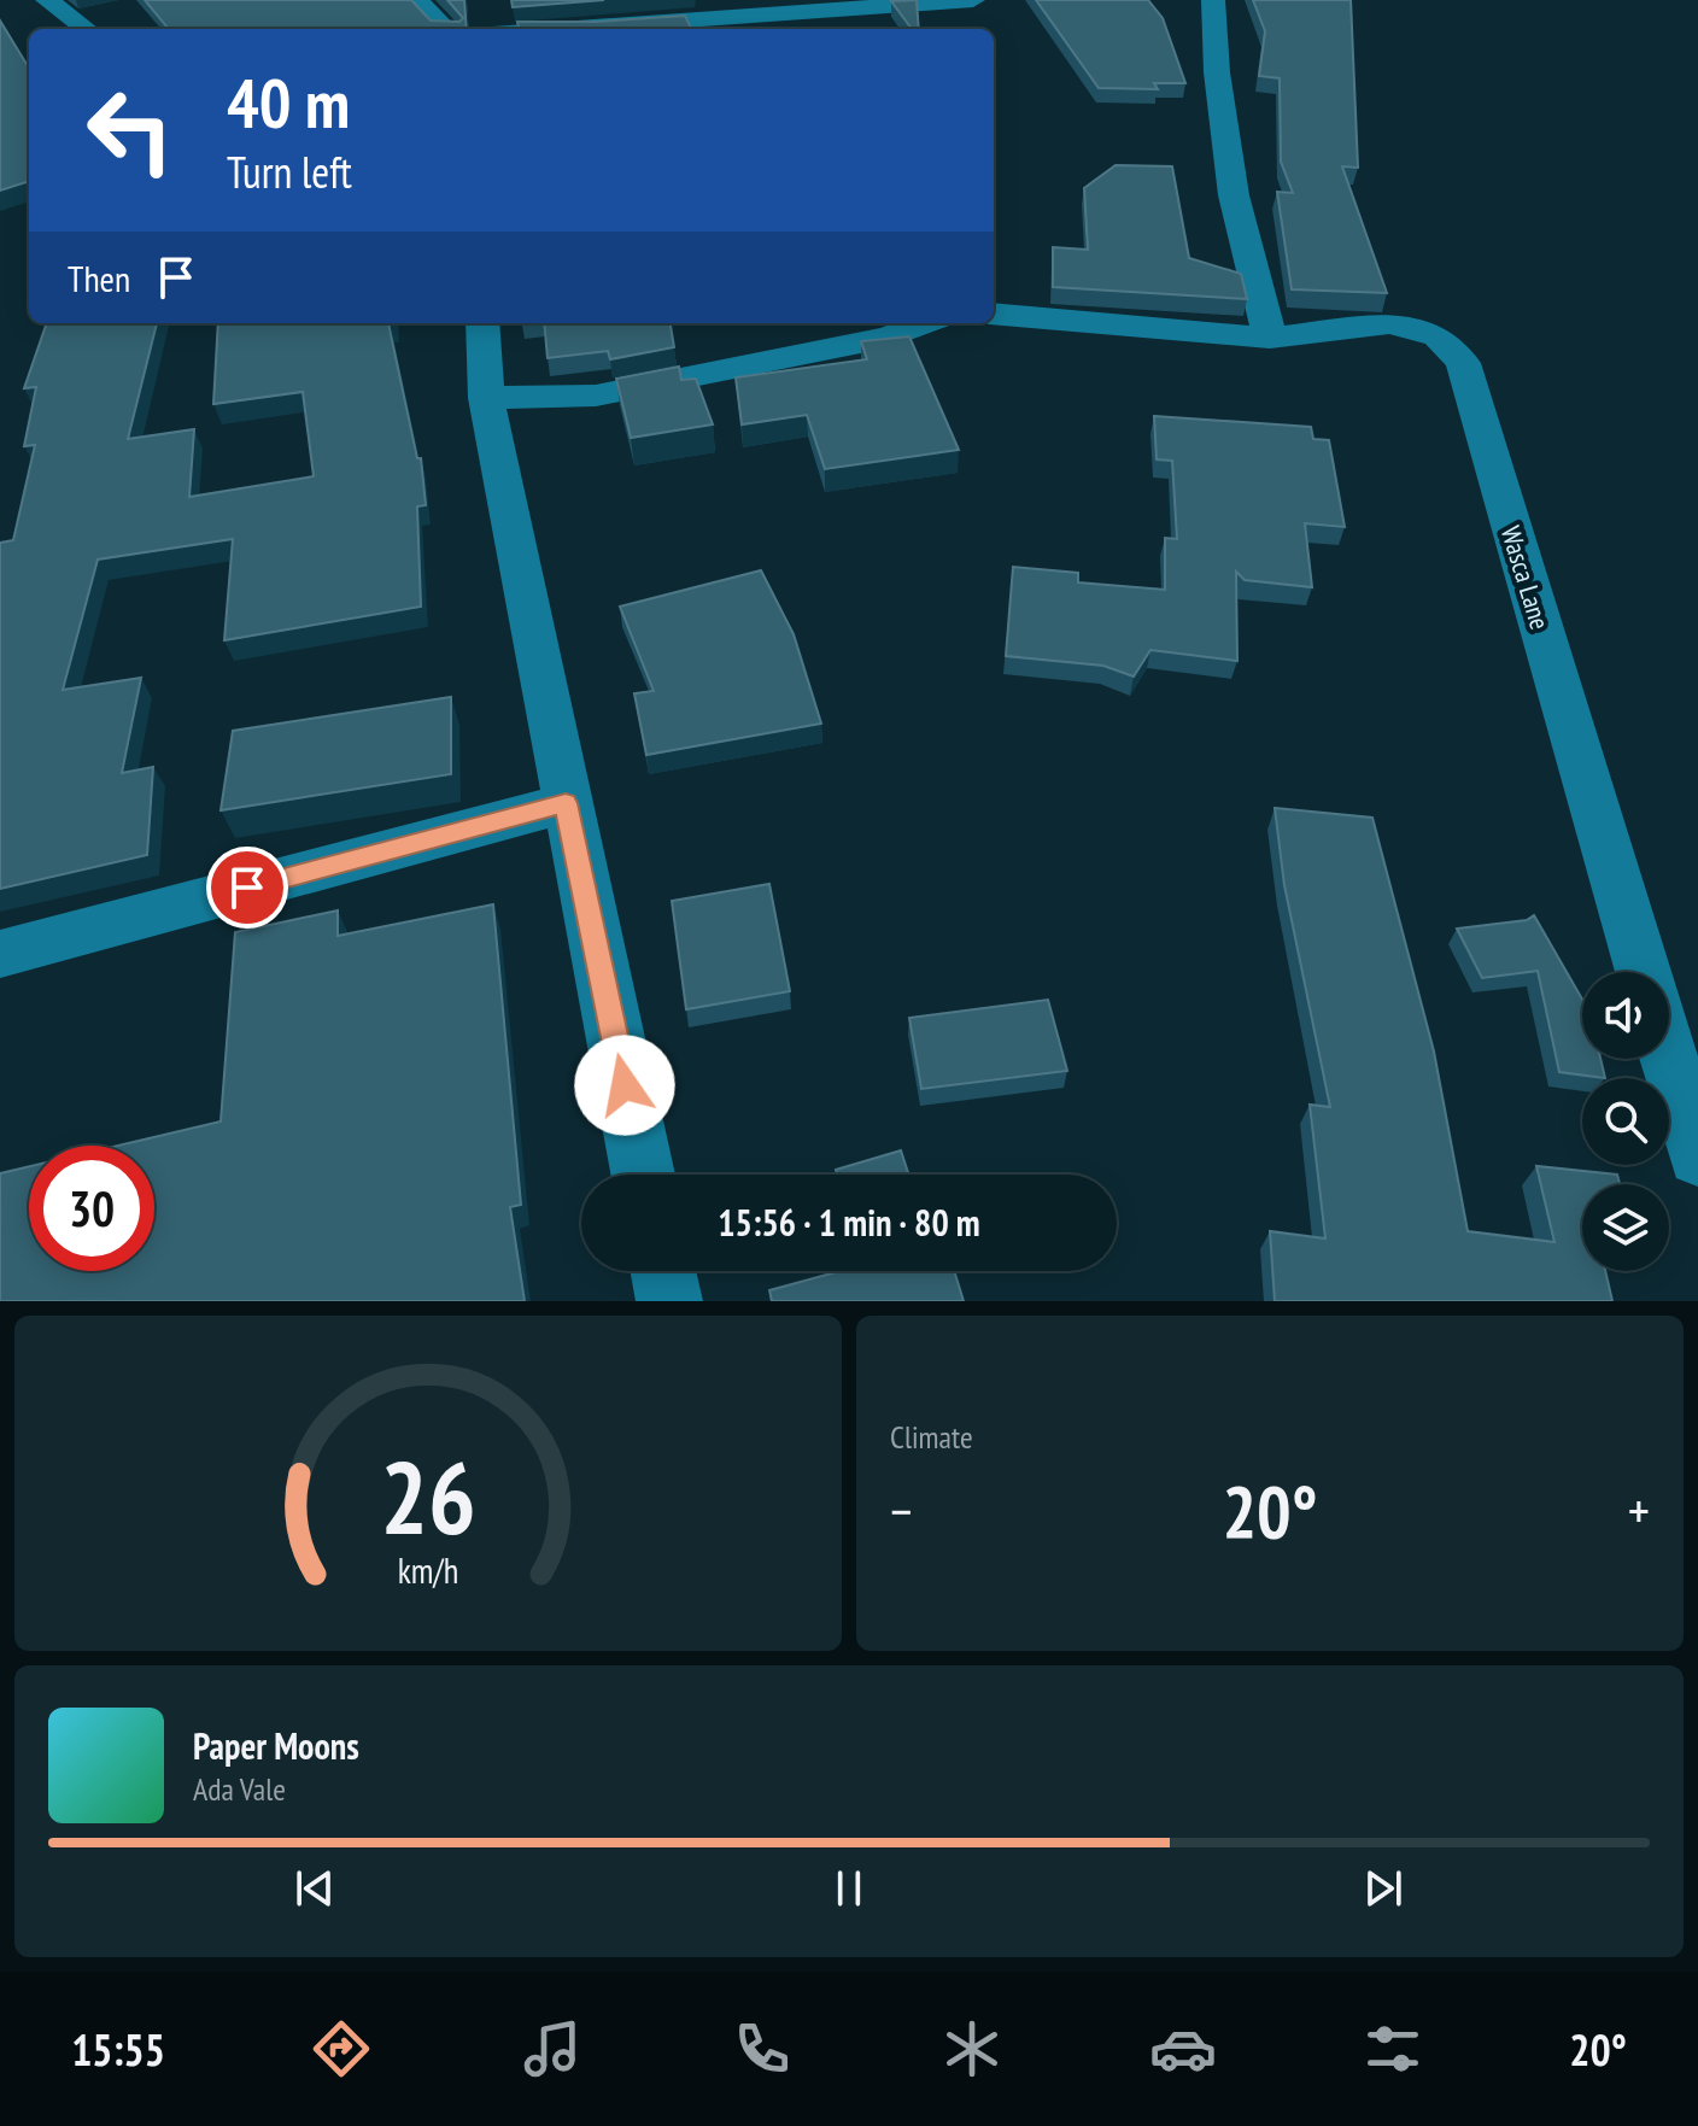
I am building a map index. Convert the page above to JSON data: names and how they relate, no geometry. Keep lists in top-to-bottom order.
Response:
{
  "streets": {
    "street": ["Wasca Lane"]
  },
  "page": {
    "turn": ["40 m", "Turn left"],
    "then": "Then",
    "limit": "30",
    "trip": "15:56 · 1 min · 80 m",
    "tile": "Climate",
    "heat": ["−", "20°", "+"],
    "song": ["Paper Moons", "Ada Vale"],
    "tabs": ["15:55", "20°"],
    "gauge": ["26", "km/h"]
  }
}
